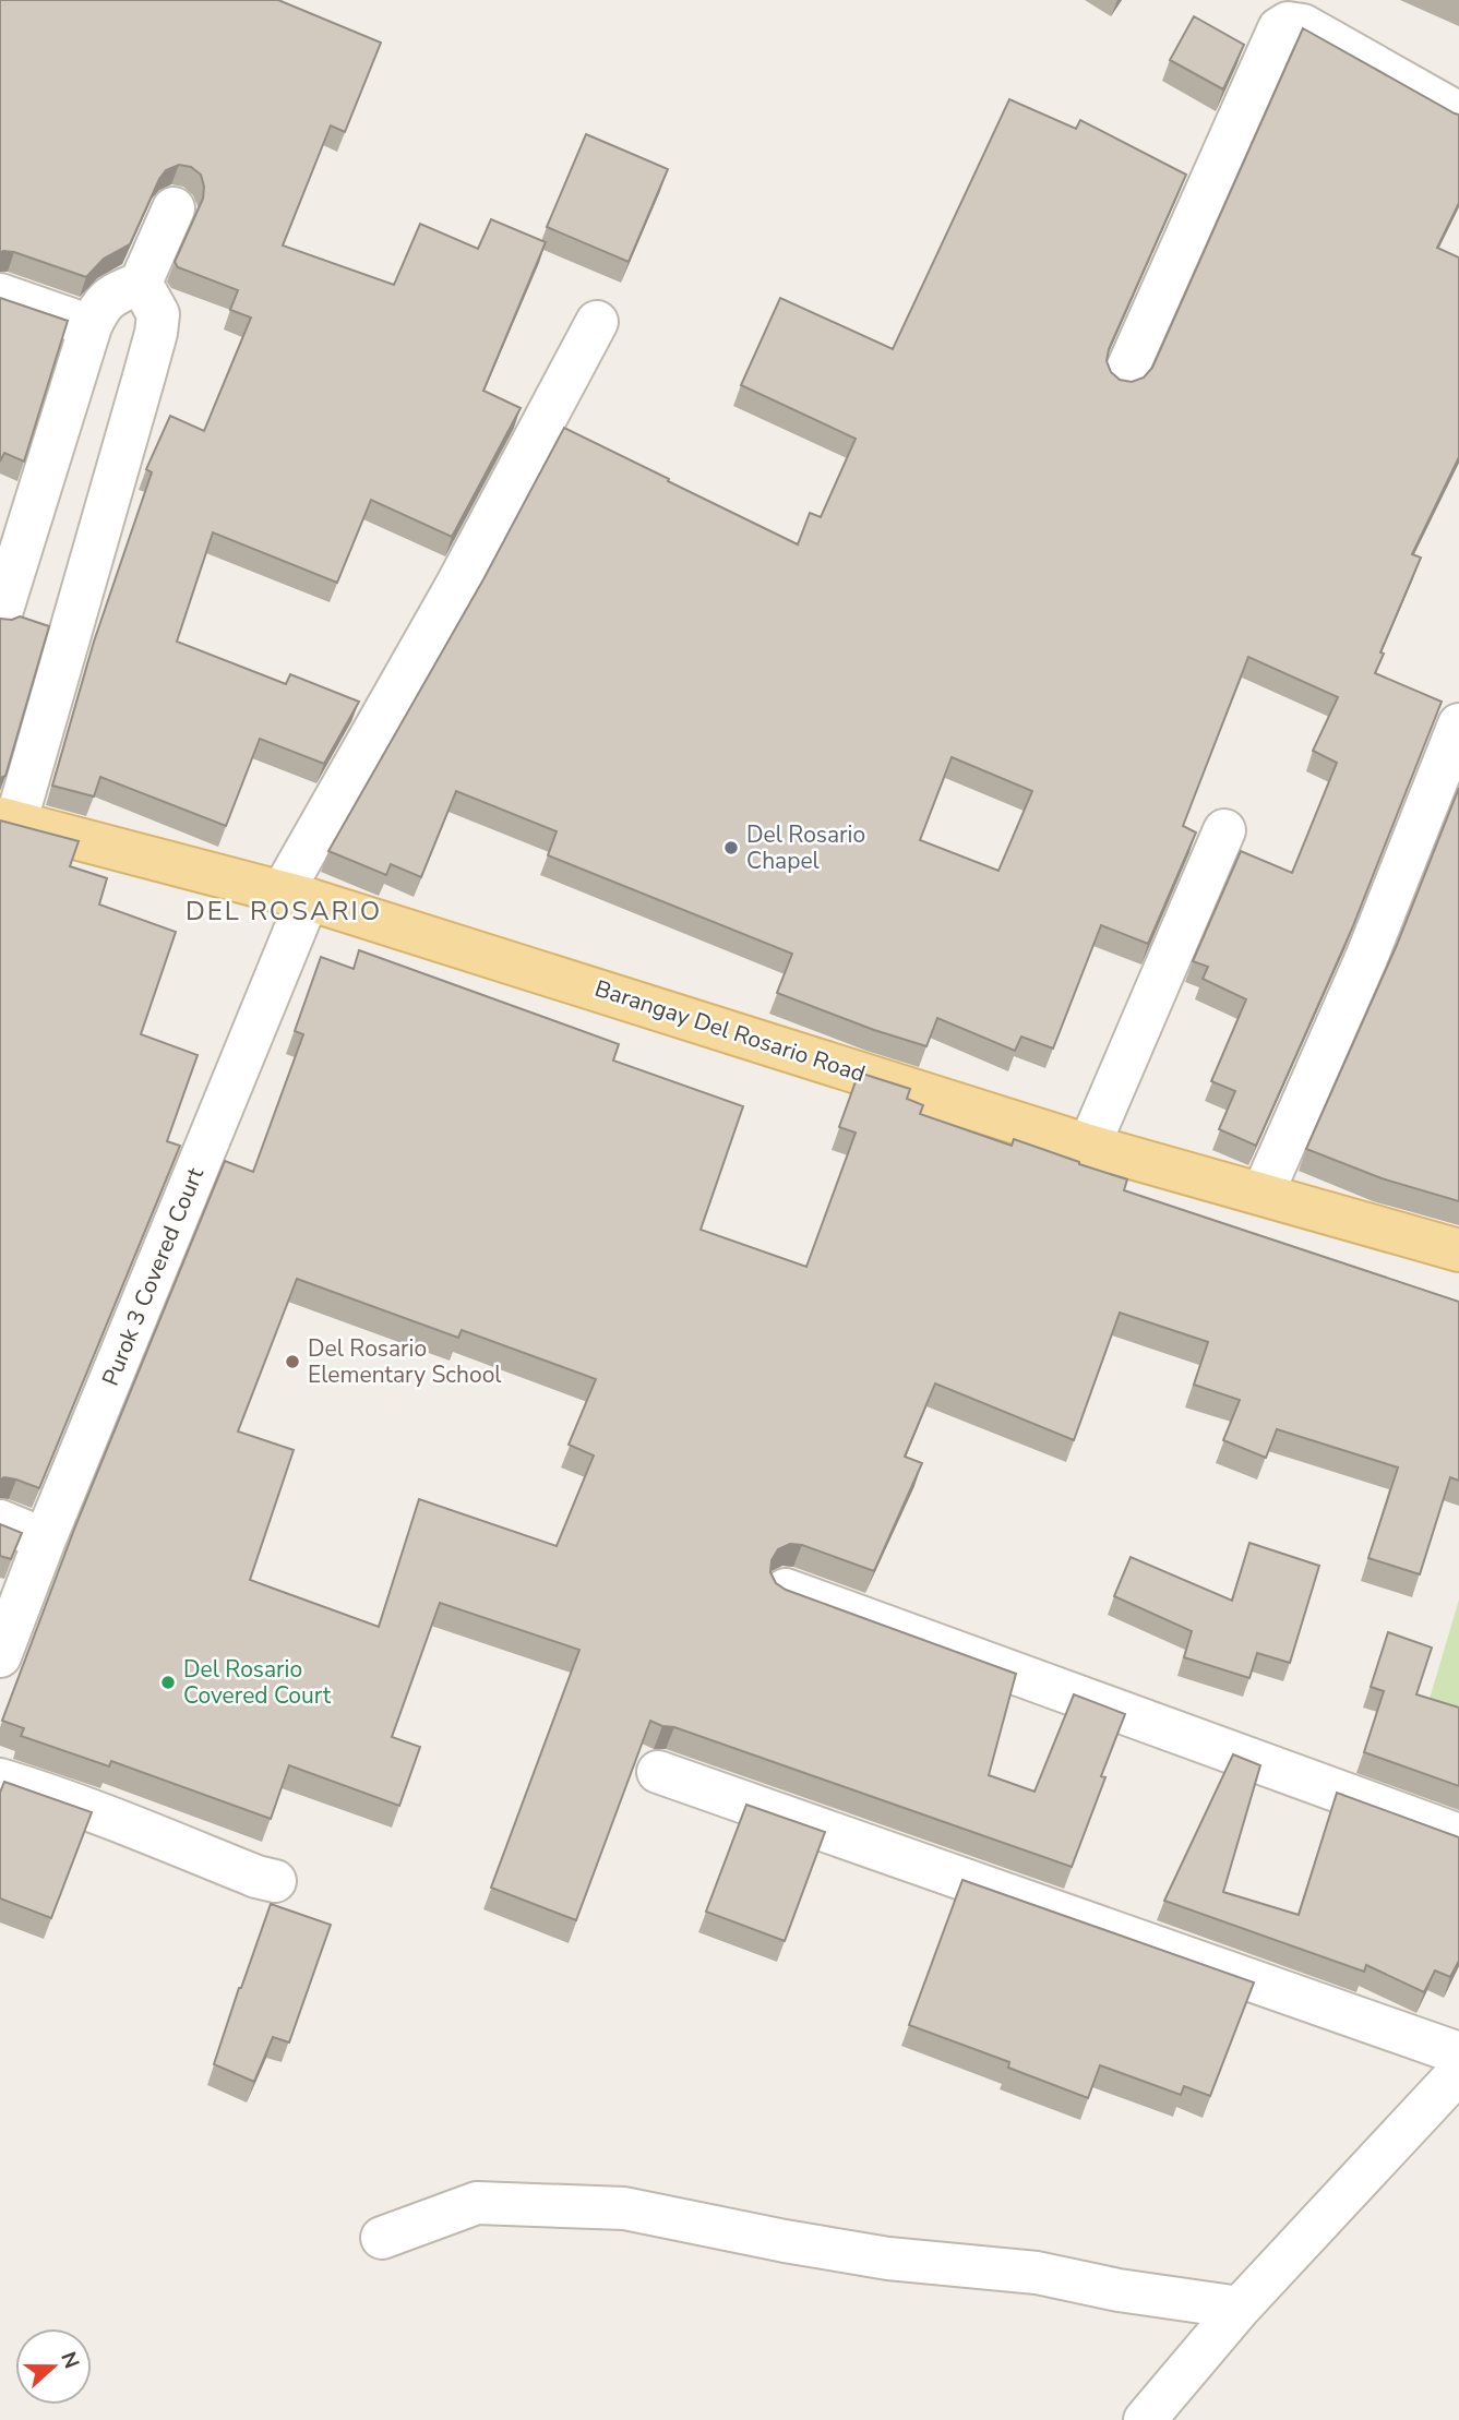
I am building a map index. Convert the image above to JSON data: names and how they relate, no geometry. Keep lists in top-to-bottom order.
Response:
{
  "streets": {
    "main road": ["Barangay Del Rosario Road"],
    "street": ["Purok 3 Covered Court"]
  },
  "crossings": [
    ["Barangay Del Rosario Road", "Purok 3 Covered Court"]
  ],
  "districts": ["DEL ROSARIO"],
  "places": ["Del Rosario Chapel", "Del Rosario Elementary School", "Del Rosario Covered Court"],
  "north": "right"
}
